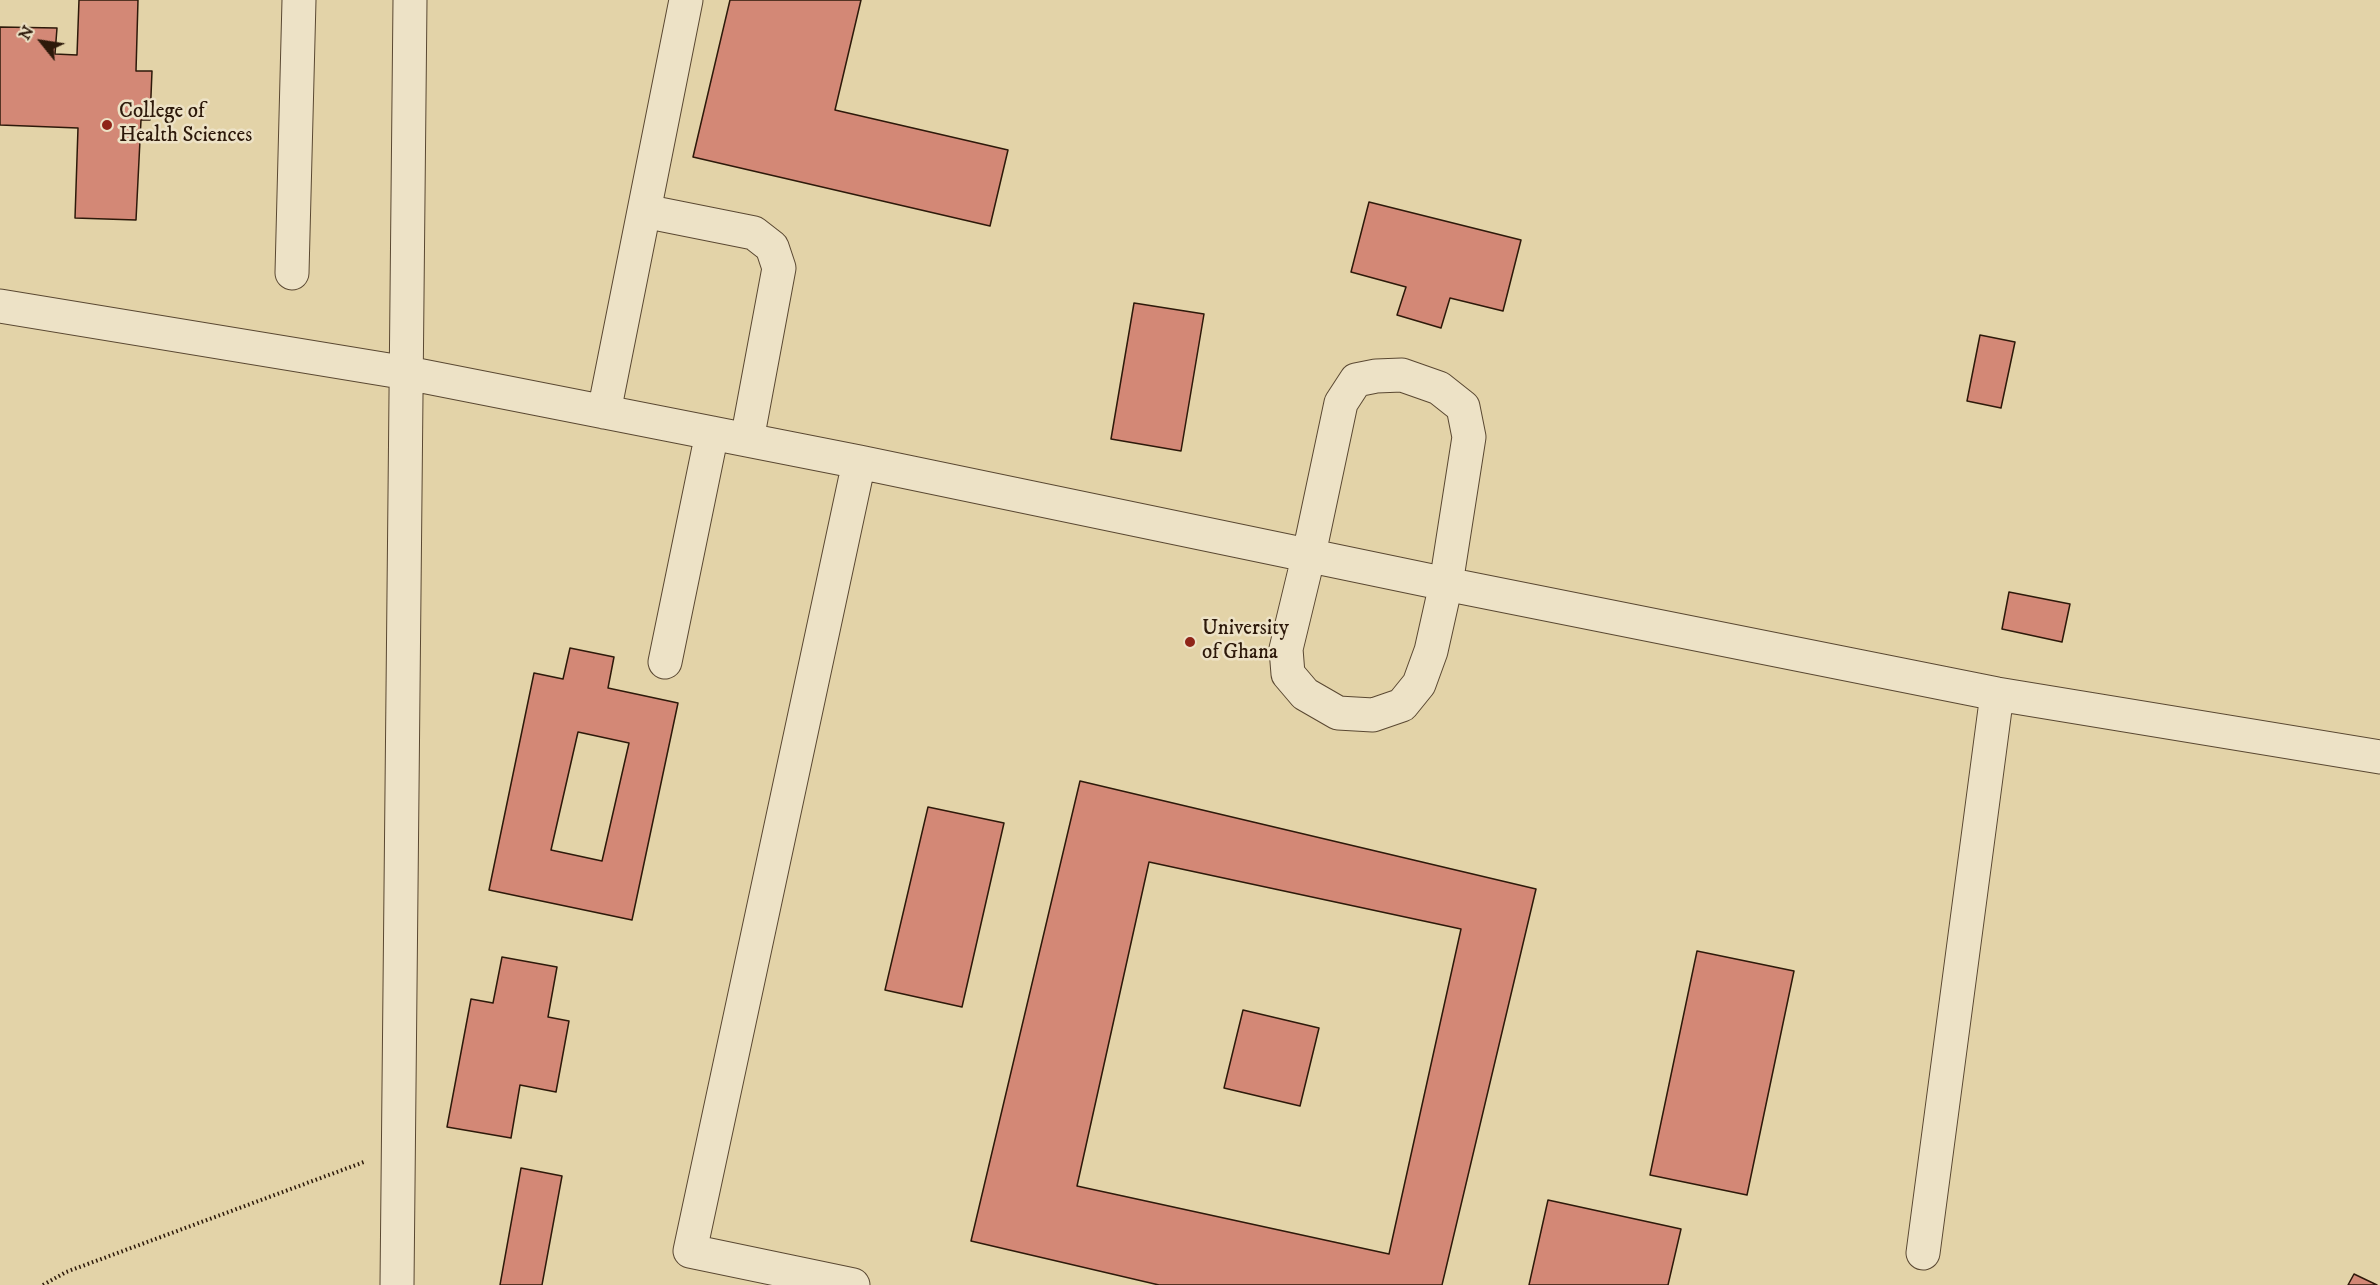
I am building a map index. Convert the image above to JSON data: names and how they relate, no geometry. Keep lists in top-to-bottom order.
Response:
{
  "places": ["College of Health Sciences", "University of Ghana"],
  "north": "top left"
}
